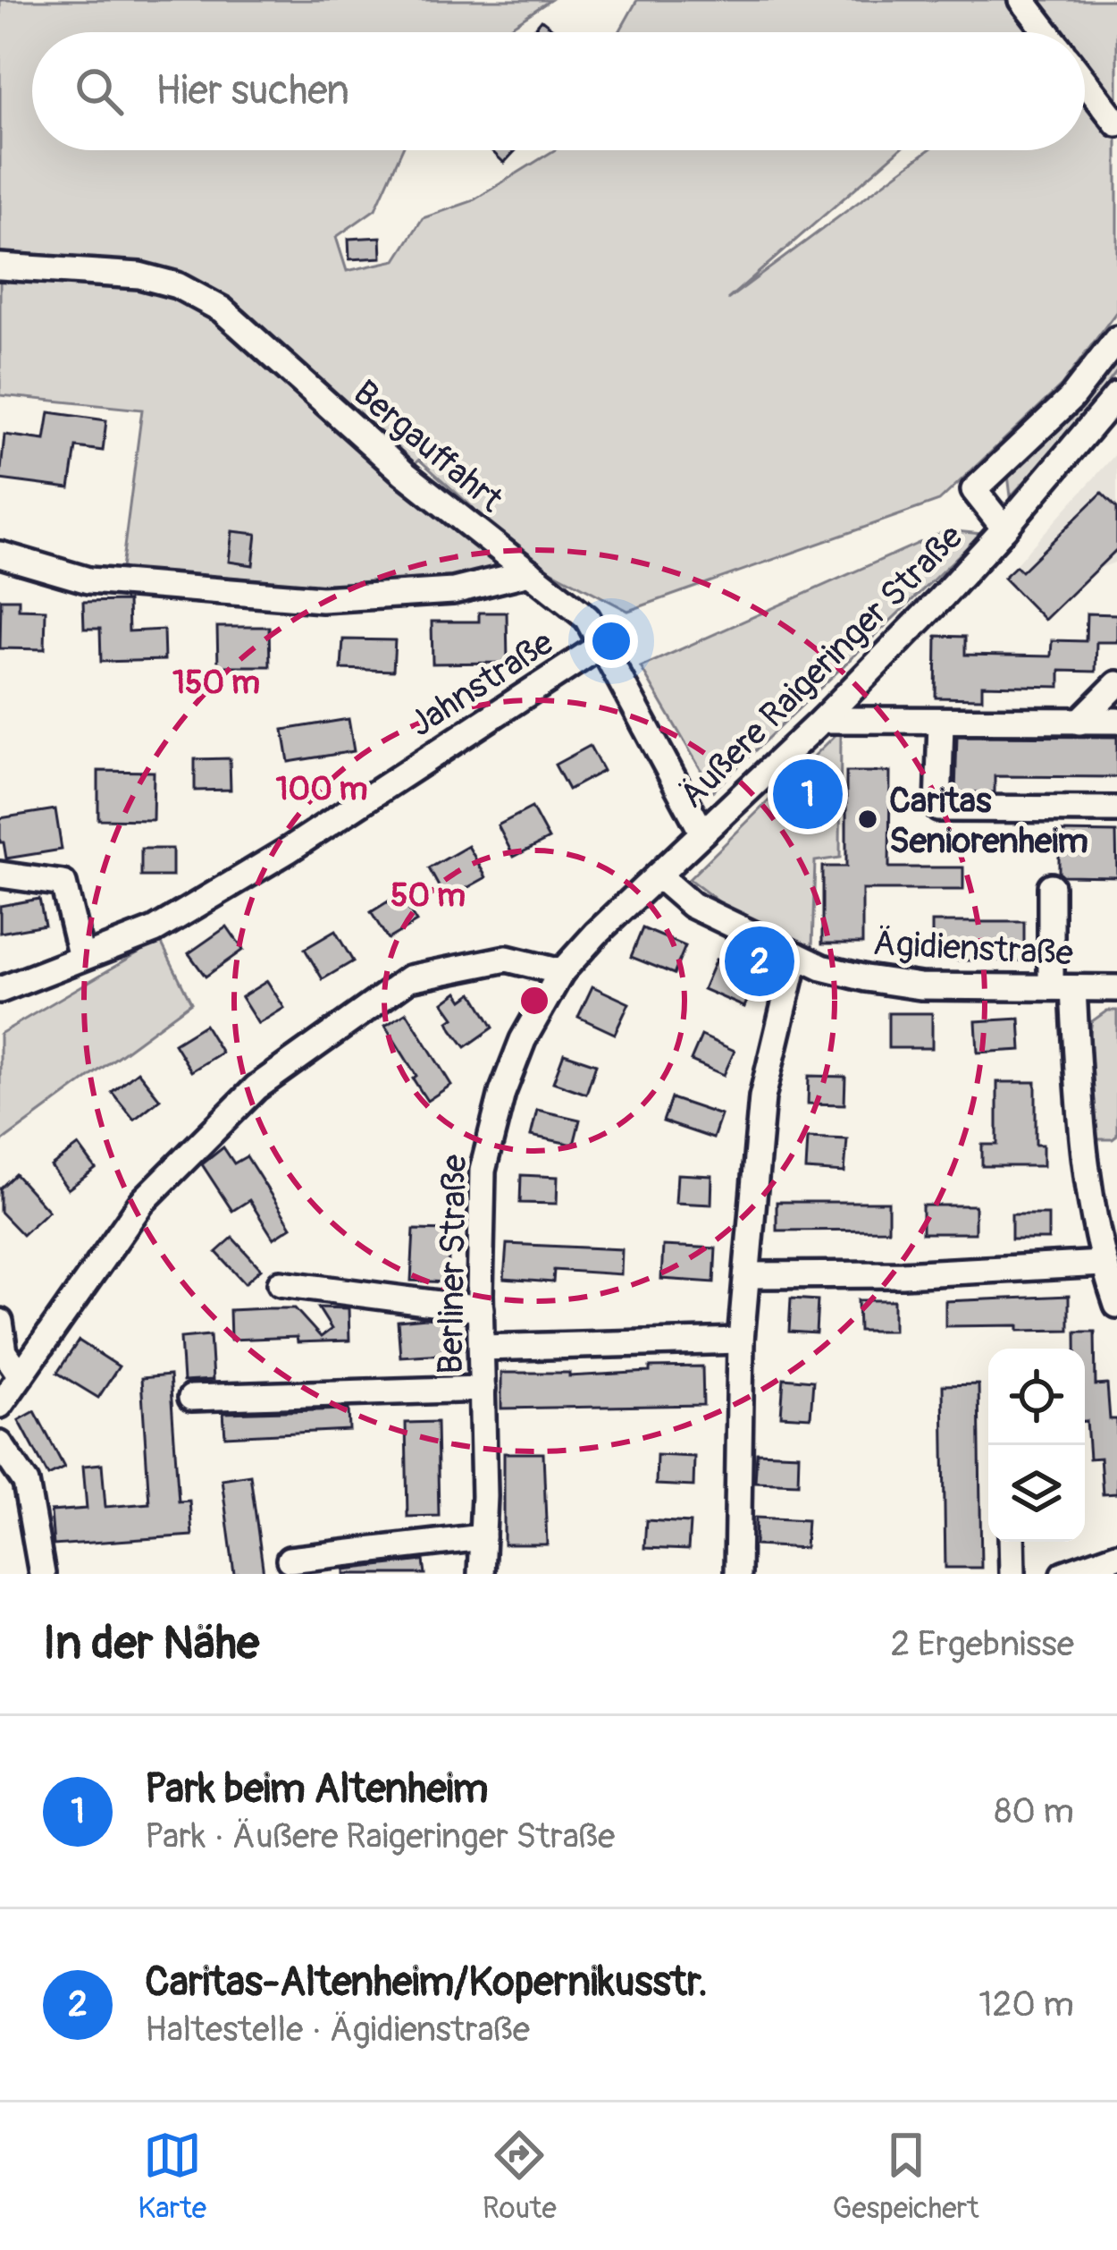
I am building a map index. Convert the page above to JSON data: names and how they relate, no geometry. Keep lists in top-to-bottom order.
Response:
{
  "streets": {
    "street": [
      "Bergauffahrt",
      "Äußere Raigeringer Straße",
      "Jahnstraße",
      "Ägidienstraße",
      "Berliner Straße"
    ]
  },
  "crossings": [
    ["Bergauffahrt", "Äußere Raigeringer Straße"],
    ["Bergauffahrt", "Jahnstraße"],
    ["Äußere Raigeringer Straße", "Ägidienstraße"],
    ["Äußere Raigeringer Straße", "Berliner Straße"]
  ],
  "places": ["Caritas Seniorenheim"],
  "page": {
    "search": "Hier suchen",
    "pins": ["1", "2"],
    "heading": ["In der Nähe", "2 Ergebnisse"],
    "list": [
      {
        "mark": "1",
        "name": "Park beim Altenheim",
        "note": "Park · Äußere Raigeringer Straße",
        "value": "80 m"
      },
      {
        "mark": "2",
        "name": "Caritas-Altenheim/Kopernikusstr.",
        "note": "Haltestelle · Ägidienstraße",
        "value": "120 m"
      }
    ],
    "nav": ["Karte", "Route", "Gespeichert"]
  },
  "rings": ["150 m", "100 m", "50 m"]
}
